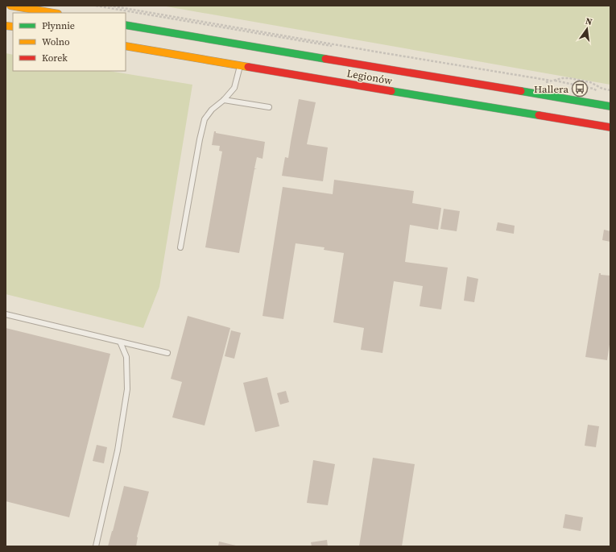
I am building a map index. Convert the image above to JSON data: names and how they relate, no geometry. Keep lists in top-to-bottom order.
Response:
{
  "streets": {
    "street": ["Legionów"]
  },
  "places": {
    "bus stop": ["Hallera"]
  },
  "legend": ["Płynnie", "Wolno", "Korek"],
  "north": "top"
}
